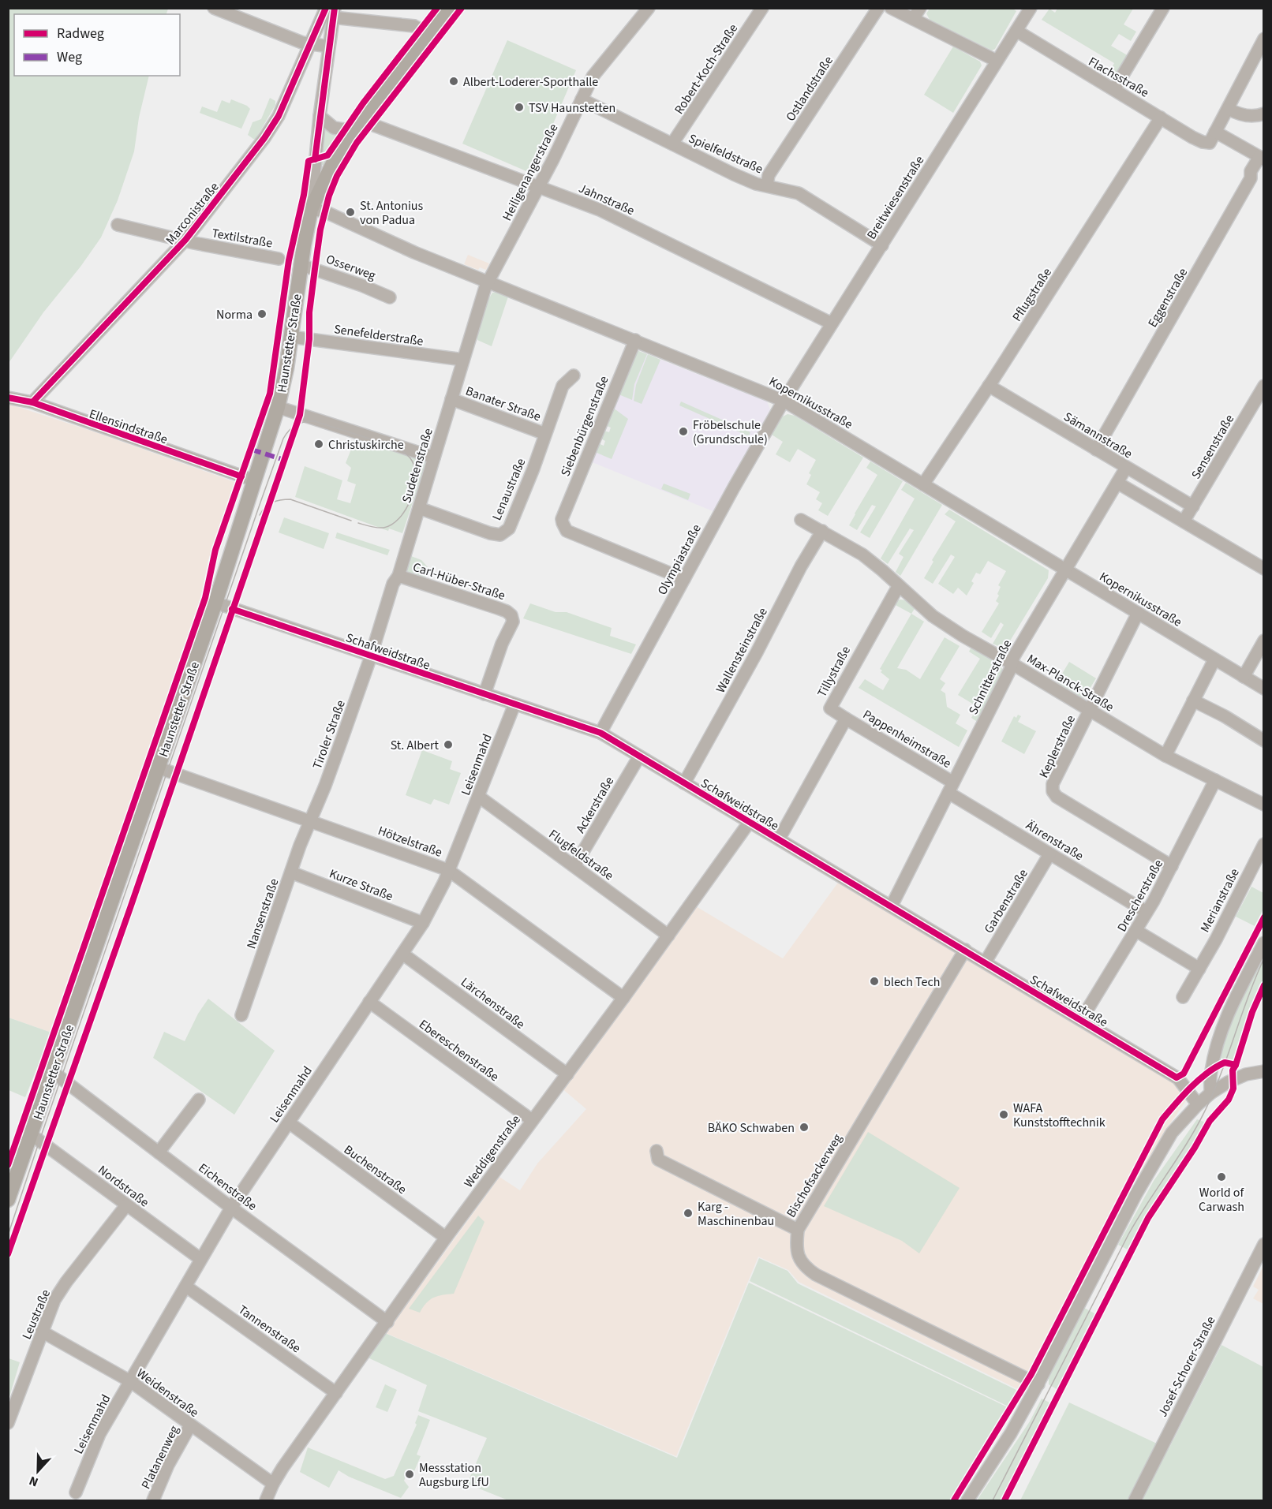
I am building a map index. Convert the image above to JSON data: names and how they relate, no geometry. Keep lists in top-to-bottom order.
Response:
{
  "streets": {
    "main road": ["Haunstetter Straße"],
    "street": [
      "Robert-Koch-Straße",
      "Flachsstraße",
      "Ostlandstraße",
      "Spielfeldstraße",
      "Heiligenangerstraße",
      "Breitwiesenstraße",
      "Jahnstraße",
      "Marconistraße",
      "Textilstraße",
      "Osserweg",
      "Pflugstraße",
      "Eggenstraße",
      "Senefelderstraße",
      "Kopernikusstraße",
      "Banater Straße",
      "Ellensindstraße",
      "Siebenbürgenstraße",
      "Sämannstraße",
      "Sensenstraße",
      "Sudetenstraße",
      "Lenaustraße",
      "Olympiastraße",
      "Carl-Hüber-Straße",
      "Wallensteinstraße",
      "Schafweidstraße",
      "Tillystraße",
      "Schnitterstraße",
      "Max-Planck-Straße",
      "Tiroler Straße",
      "Pappenheimstraße",
      "Keplerstraße",
      "Leisenmahd",
      "Ackerstraße",
      "Ährenstraße",
      "Hötzelstraße",
      "Flugfeldstraße",
      "Kurze Straße",
      "Drescherstraße",
      "Merianstraße",
      "Garbenstraße",
      "Nansenstraße",
      "Lärchenstraße",
      "Ebereschenstraße",
      "Weddigenstraße",
      "Buchenstraße",
      "Bischofsackerweg",
      "Nordstraße",
      "Eichenstraße",
      "Leustraße",
      "Tannenstraße",
      "Josef-Schorer-Straße",
      "Weidenstraße",
      "Platanenweg"
    ]
  },
  "crossings": [
    ["Robert-Koch-Straße", "Spielfeldstraße"],
    ["Flachsstraße", "Breitwiesenstraße"],
    ["Flachsstraße", "Pflugstraße"],
    ["Flachsstraße", "Eggenstraße"],
    ["Ostlandstraße", "Spielfeldstraße"],
    ["Spielfeldstraße", "Heiligenangerstraße"],
    ["Spielfeldstraße", "Breitwiesenstraße"],
    ["Heiligenangerstraße", "Jahnstraße"],
    ["Heiligenangerstraße", "Kopernikusstraße"],
    ["Heiligenangerstraße", "Sudetenstraße"],
    ["Breitwiesenstraße", "Jahnstraße"],
    ["Breitwiesenstraße", "Kopernikusstraße"],
    ["Breitwiesenstraße", "Olympiastraße"],
    ["Jahnstraße", "Haunstetter Straße"],
    ["Marconistraße", "Textilstraße"],
    ["Marconistraße", "Ellensindstraße"],
    ["Osserweg", "Haunstetter Straße"],
    ["Pflugstraße", "Kopernikusstraße"],
    ["Pflugstraße", "Sämannstraße"],
    ["Eggenstraße", "Sämannstraße"],
    ["Senefelderstraße", "Haunstetter Straße"],
    ["Senefelderstraße", "Sudetenstraße"],
    ["Haunstetter Straße", "Kopernikusstraße"],
    ["Haunstetter Straße", "Ellensindstraße"],
    ["Haunstetter Straße", "Schafweidstraße"],
    ["Haunstetter Straße", "Hötzelstraße"],
    ["Haunstetter Straße", "Nordstraße"],
    ["Haunstetter Straße", "Eichenstraße"],
    ["Kopernikusstraße", "Siebenbürgenstraße"],
    ["Kopernikusstraße", "Sudetenstraße"],
    ["Kopernikusstraße", "Olympiastraße"],
    ["Kopernikusstraße", "Schnitterstraße"],
    ["Kopernikusstraße", "Keplerstraße"],
    ["Banater Straße", "Sudetenstraße"],
    ["Banater Straße", "Lenaustraße"],
    ["Siebenbürgenstraße", "Olympiastraße"],
    ["Sämannstraße", "Sensenstraße"],
    ["Sämannstraße", "Schnitterstraße"],
    ["Sudetenstraße", "Lenaustraße"],
    ["Sudetenstraße", "Carl-Hüber-Straße"],
    ["Sudetenstraße", "Schafweidstraße"],
    ["Sudetenstraße", "Tiroler Straße"],
    ["Olympiastraße", "Schafweidstraße"],
    ["Carl-Hüber-Straße", "Schafweidstraße"],
    ["Wallensteinstraße", "Schafweidstraße"],
    ["Wallensteinstraße", "Max-Planck-Straße"],
    ["Schafweidstraße", "Schnitterstraße"],
    ["Schafweidstraße", "Tiroler Straße"],
    ["Schafweidstraße", "Leisenmahd"],
    ["Schafweidstraße", "Ackerstraße"],
    ["Schafweidstraße", "Drescherstraße"],
    ["Schafweidstraße", "Garbenstraße"],
    ["Schafweidstraße", "Weddigenstraße"],
    ["Schafweidstraße", "Bischofsackerweg"],
    ["Tillystraße", "Max-Planck-Straße"],
    ["Tillystraße", "Pappenheimstraße"],
    ["Schnitterstraße", "Max-Planck-Straße"],
    ["Schnitterstraße", "Pappenheimstraße"],
    ["Schnitterstraße", "Ährenstraße"],
    ["Max-Planck-Straße", "Keplerstraße"],
    ["Max-Planck-Straße", "Drescherstraße"],
    ["Tiroler Straße", "Hötzelstraße"],
    ["Tiroler Straße", "Nansenstraße"],
    ["Pappenheimstraße", "Ährenstraße"],
    ["Keplerstraße", "Drescherstraße"],
    ["Leisenmahd", "Hötzelstraße"],
    ["Leisenmahd", "Flugfeldstraße"],
    ["Leisenmahd", "Kurze Straße"],
    ["Leisenmahd", "Lärchenstraße"],
    ["Leisenmahd", "Ebereschenstraße"],
    ["Leisenmahd", "Buchenstraße"],
    ["Leisenmahd", "Nordstraße"],
    ["Leisenmahd", "Eichenstraße"],
    ["Leisenmahd", "Tannenstraße"],
    ["Leisenmahd", "Weidenstraße"],
    ["Ackerstraße", "Flugfeldstraße"],
    ["Ährenstraße", "Drescherstraße"],
    ["Ährenstraße", "Garbenstraße"],
    ["Hötzelstraße", "Nansenstraße"],
    ["Hötzelstraße", "Weddigenstraße"],
    ["Flugfeldstraße", "Weddigenstraße"],
    ["Kurze Straße", "Nansenstraße"],
    ["Lärchenstraße", "Weddigenstraße"],
    ["Ebereschenstraße", "Weddigenstraße"],
    ["Weddigenstraße", "Buchenstraße"],
    ["Weddigenstraße", "Eichenstraße"],
    ["Weddigenstraße", "Tannenstraße"],
    ["Weddigenstraße", "Weidenstraße"],
    ["Nordstraße", "Leustraße"],
    ["Leustraße", "Weidenstraße"],
    ["Weidenstraße", "Platanenweg"]
  ],
  "places": [
    "Albert-Loderer-Sporthalle",
    "TSV Haunstetten",
    "St. Antonius von Padua",
    "Norma",
    "Fröbelschule (Grundschule)",
    "Christuskirche",
    "St. Albert",
    "blech Tech",
    "WAFA Kunststofftechnik",
    "BÄKO Schwaben",
    "World of Carwash",
    "Karg - Maschinenbau",
    "Messstation Augsburg LfU"
  ],
  "legend": ["Radweg", "Weg"],
  "north": "bottom"
}
